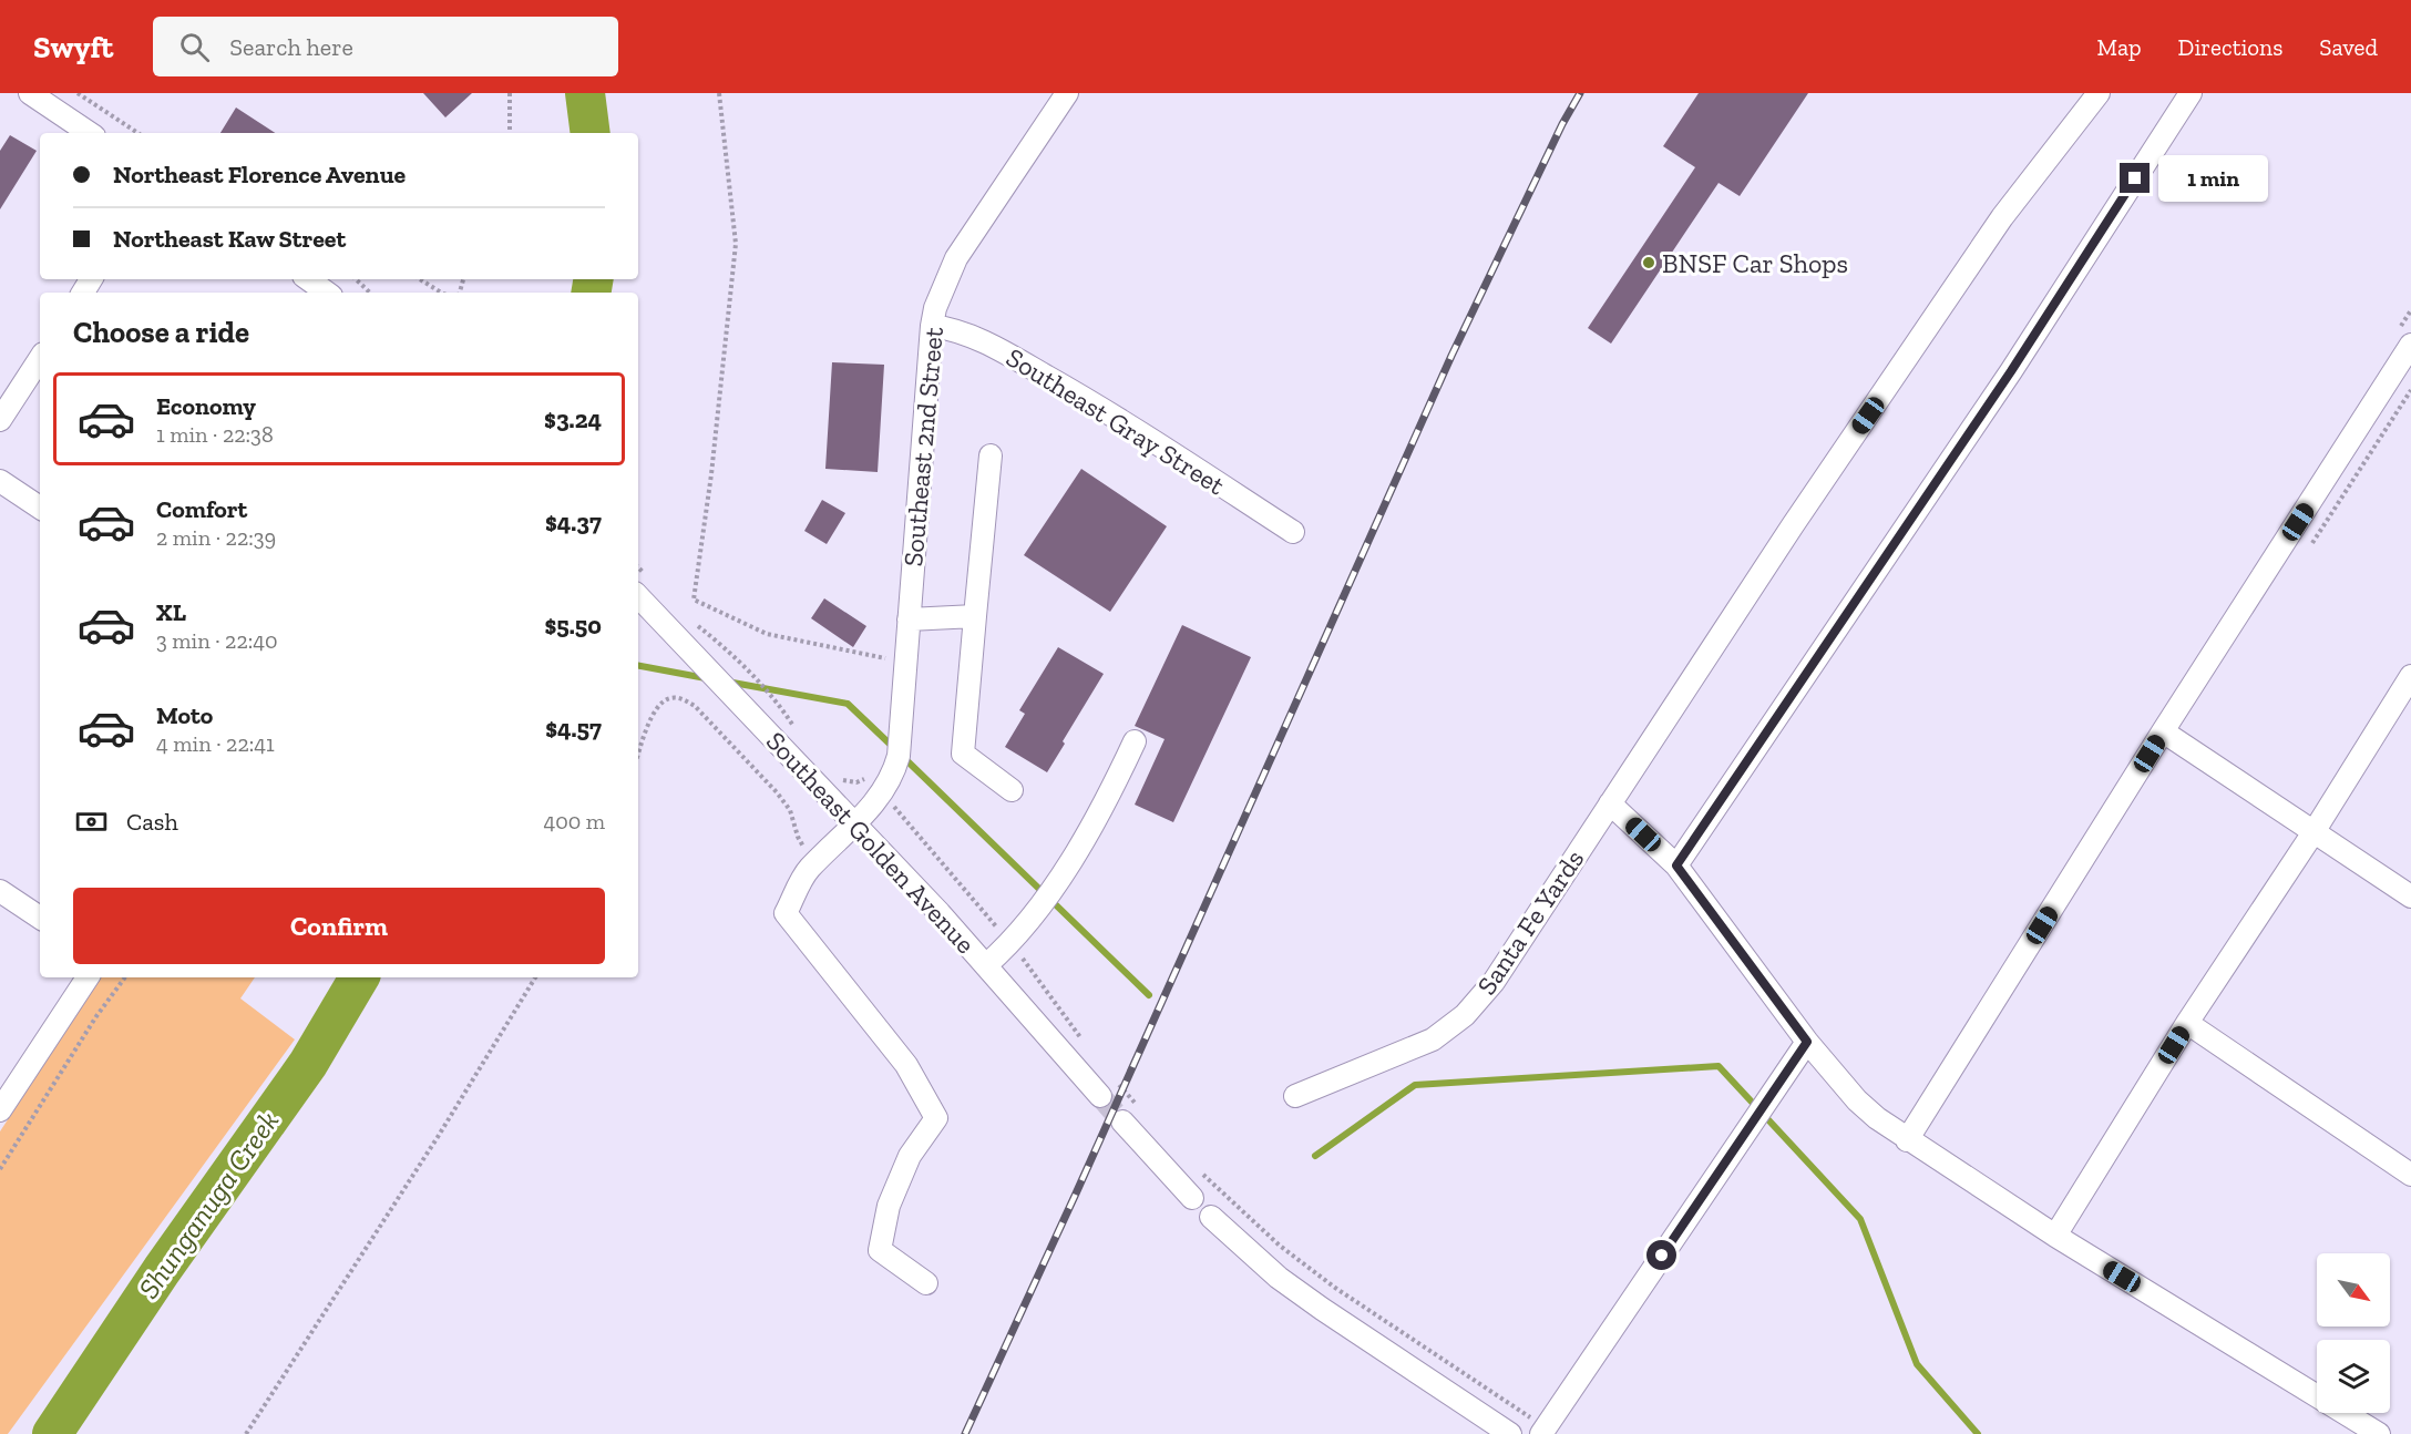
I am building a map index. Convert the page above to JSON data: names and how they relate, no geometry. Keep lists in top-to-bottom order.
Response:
{
  "streets": {
    "street": [
      "Southeast Gray Street",
      "Southeast 2nd Street",
      "Southeast Golden Avenue",
      "Santa Fe Yards"
    ]
  },
  "crossings": [
    ["Southeast Gray Street", "Southeast 2nd Street"],
    ["Southeast 2nd Street", "Southeast Golden Avenue"]
  ],
  "water": ["Shunganuga Creek"],
  "places": ["BNSF Car Shops"],
  "north": "bottom right",
  "page": {
    "header": "Swyft",
    "search": "Search here",
    "nav": ["Map", "Directions", "Saved"],
    "banner": ["Northeast Florence Avenue", "Northeast Kaw Street"],
    "bubble": "1 min",
    "heading": "Choose a ride",
    "list": [
      {
        "name": "Economy",
        "note": "1 min · 22:38",
        "value": "$3.24"
      },
      {
        "name": "Comfort",
        "note": "2 min · 22:39",
        "value": "$4.37"
      },
      {
        "name": "XL",
        "note": "3 min · 22:40",
        "value": "$5.50"
      },
      {
        "name": "Moto",
        "note": "4 min · 22:41",
        "value": "$4.57"
      }
    ],
    "pay": ["Cash", "400 m"],
    "buttons": "Confirm"
  }
}
